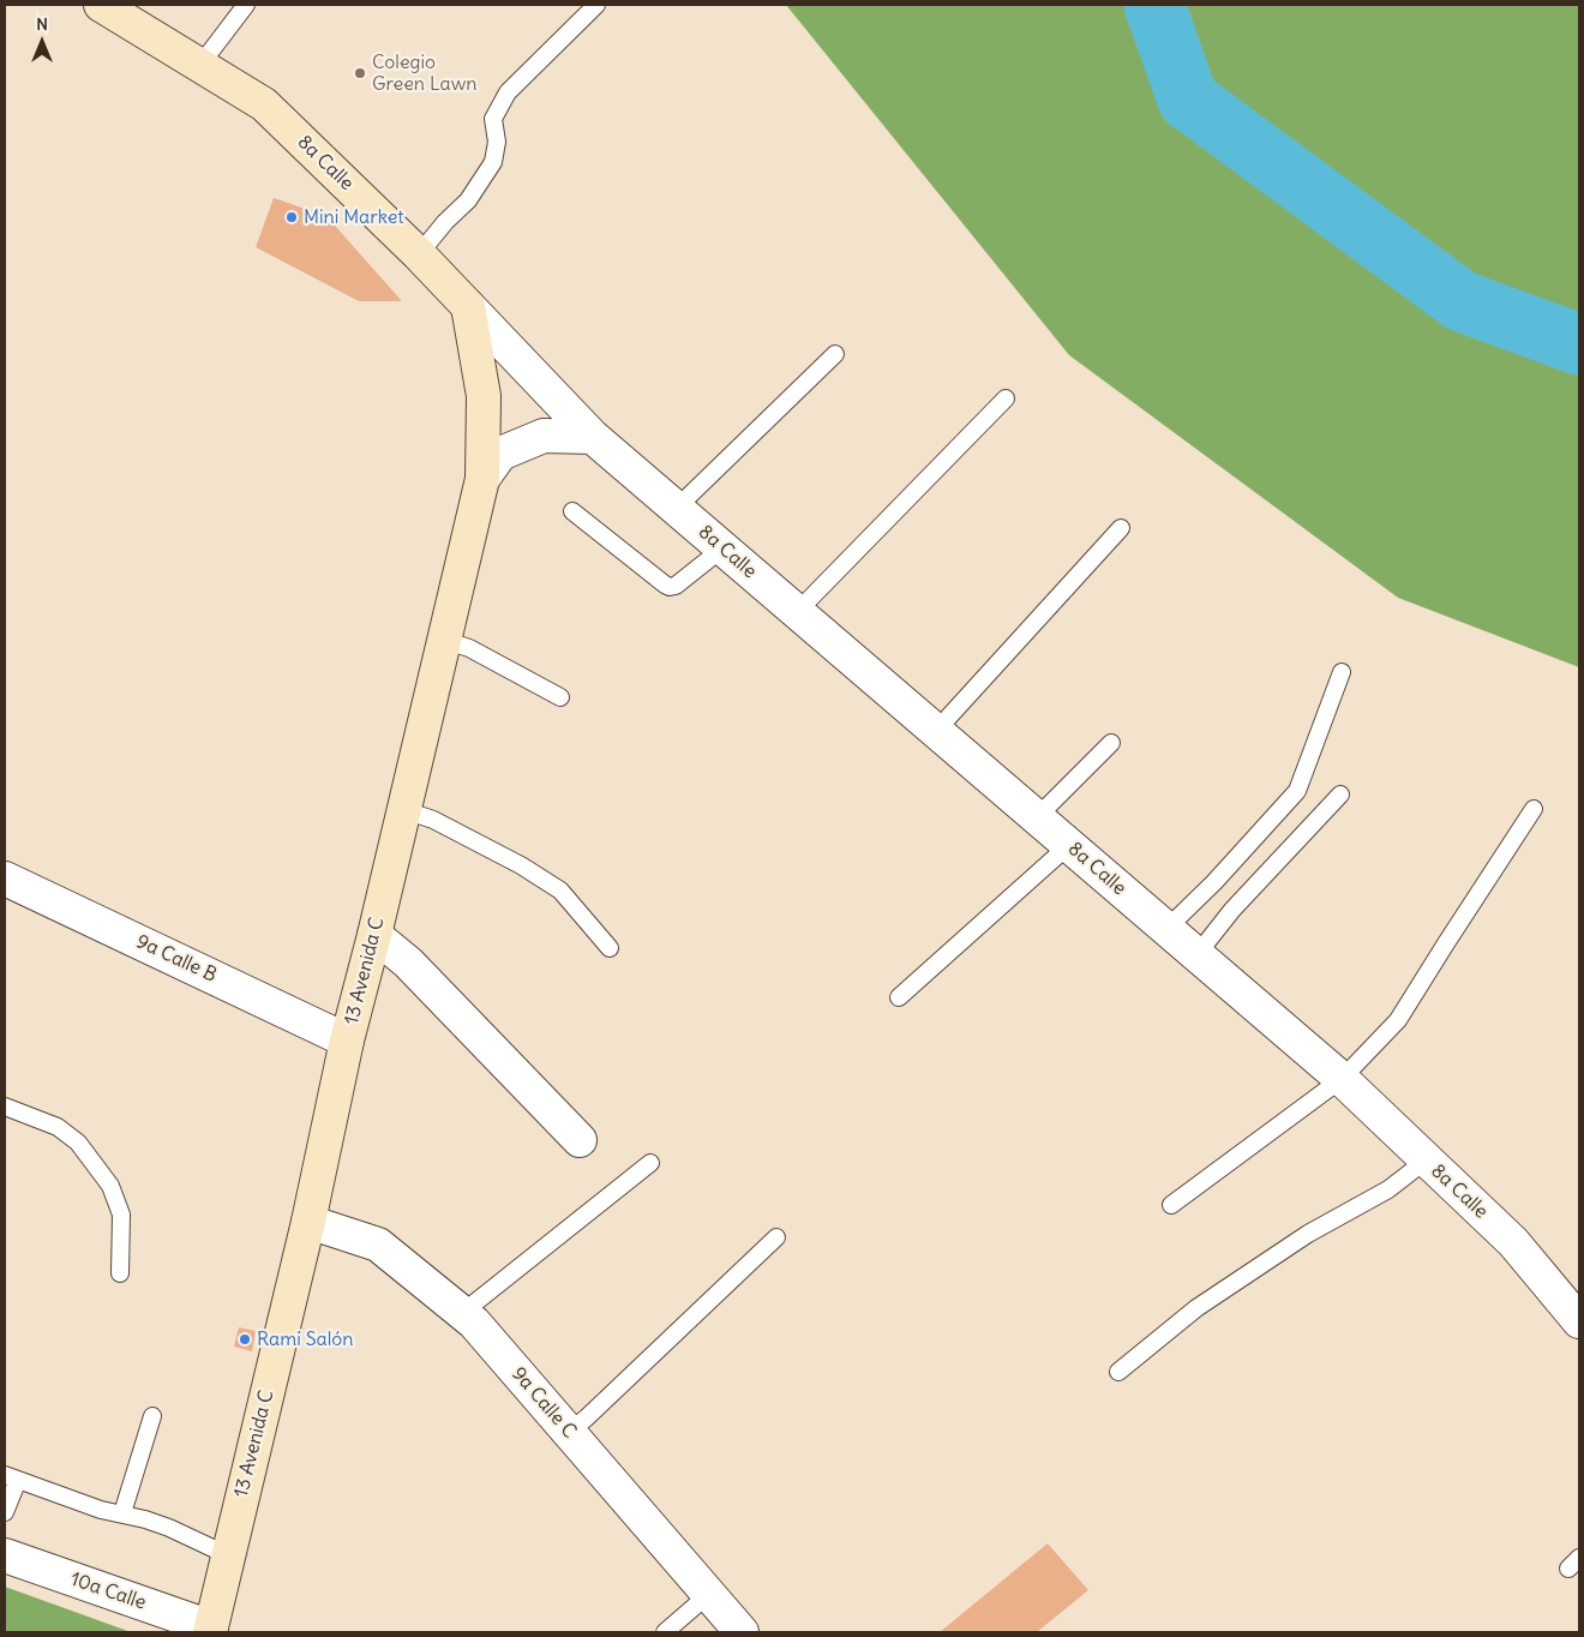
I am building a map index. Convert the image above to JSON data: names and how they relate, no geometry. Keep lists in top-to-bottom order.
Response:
{
  "streets": {
    "street": [
      "8a Calle",
      "9a Calle B",
      "13 Avenida C",
      "9a Calle C",
      "10a Calle"
    ]
  },
  "crossings": [
    ["8a Calle", "13 Avenida C"],
    ["9a Calle B", "13 Avenida C"],
    ["13 Avenida C", "9a Calle C"],
    ["13 Avenida C", "10a Calle"]
  ],
  "places": ["Colegio Green Lawn", "Mini Market", "Rami Salón"],
  "north": "top"
}
